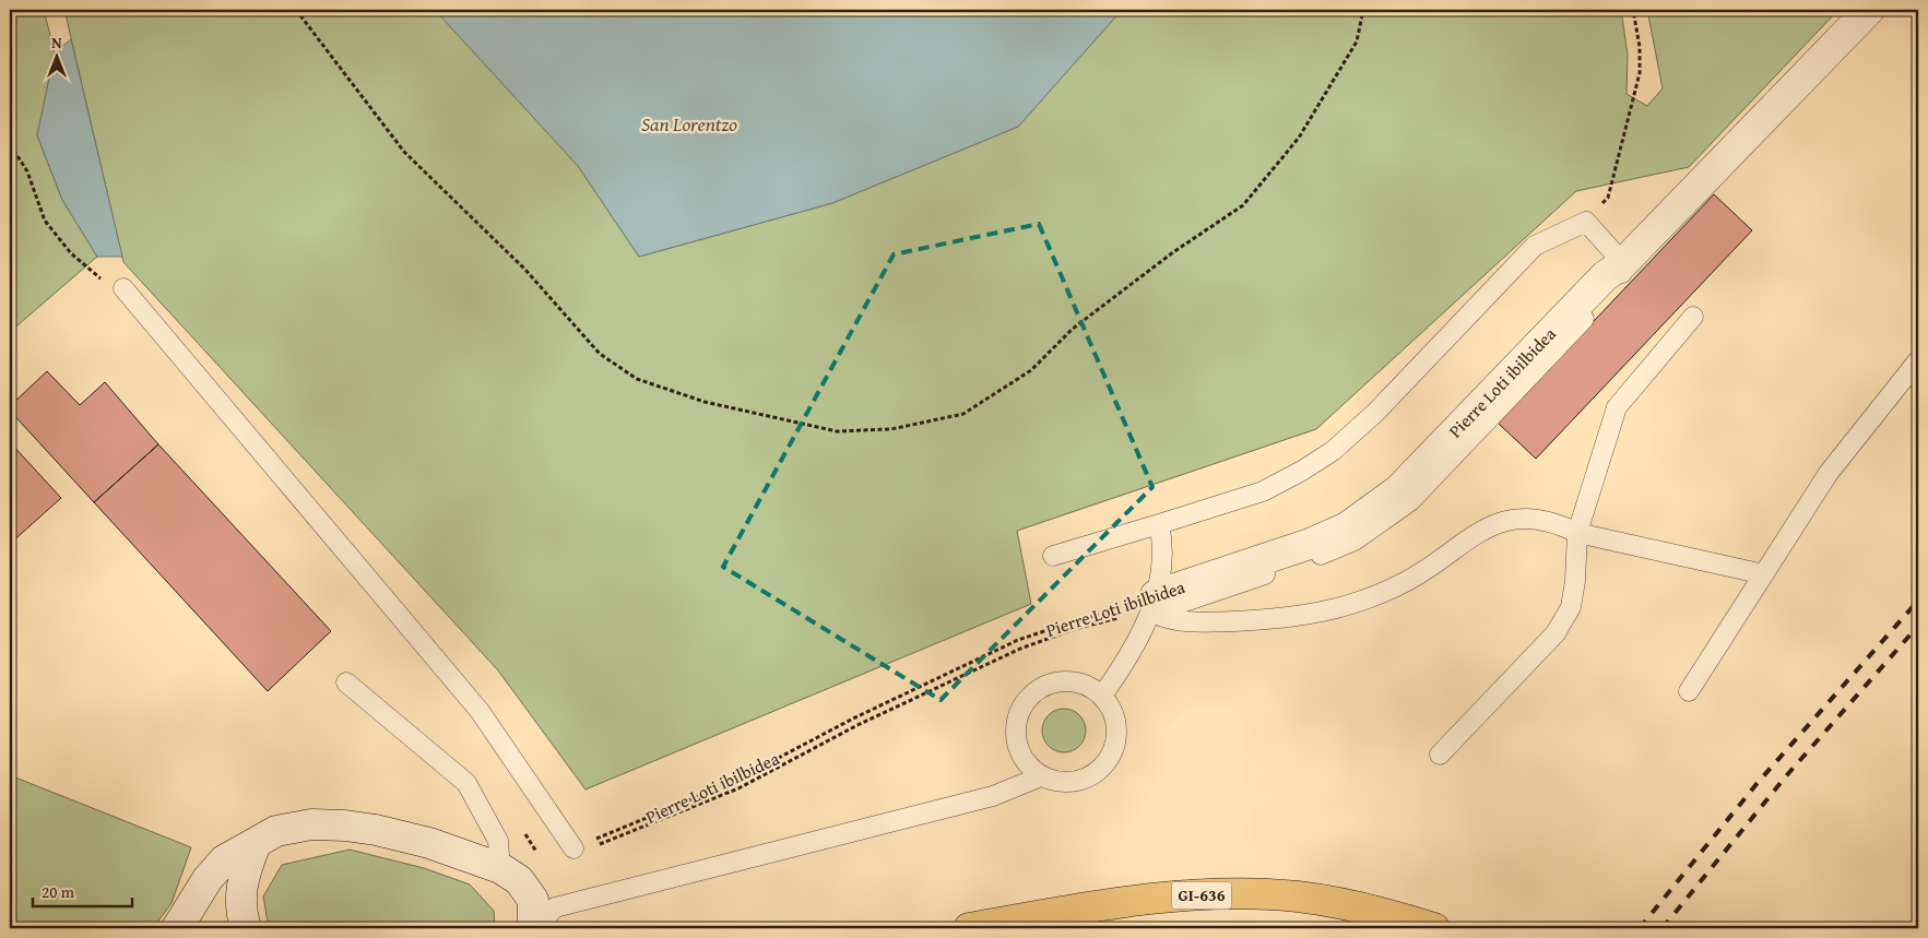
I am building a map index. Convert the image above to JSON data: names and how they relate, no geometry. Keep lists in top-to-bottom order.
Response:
{
  "streets": {
    "main road": ["GI-636"],
    "street": ["Pierre Loti ibilbidea"]
  },
  "water": ["San Lorentzo"],
  "scale_bar": "20 m",
  "north": "top"
}
